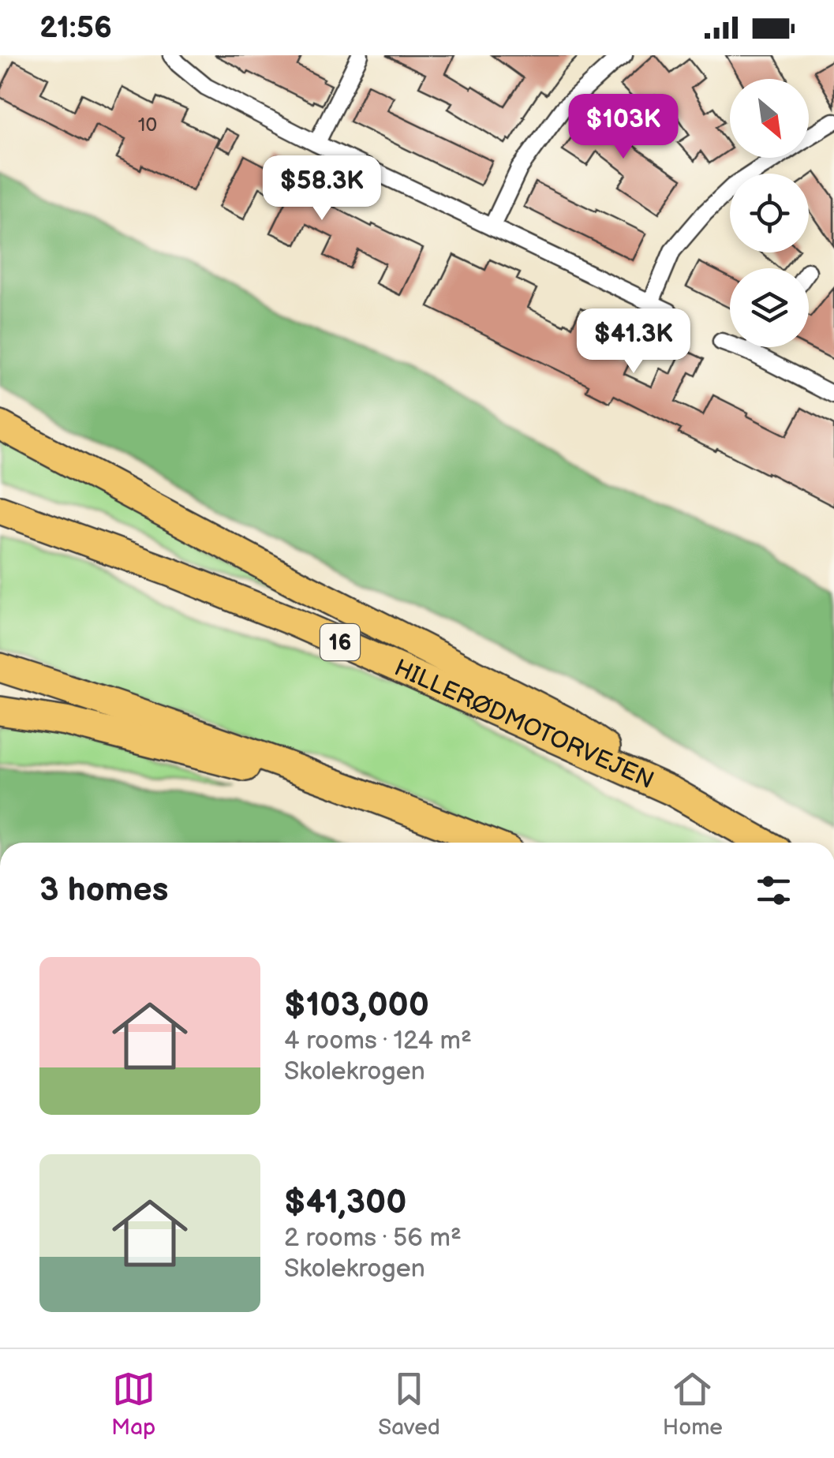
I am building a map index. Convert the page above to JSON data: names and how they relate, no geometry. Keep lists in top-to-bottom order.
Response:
{
  "streets": {
    "highway": ["16", "HILLERØDMOTORVEJEN"]
  },
  "house_numbers": ["10"],
  "north": "bottom right",
  "page": {
    "status": "21:56",
    "price": ["$103K", "$58.3K", "$41.3K"],
    "heading": "3 homes",
    "list": [
      {
        "name": "$103,000",
        "note": "4 rooms · 124 m² · Skolekrogen"
      },
      {
        "name": "$41,300",
        "note": "2 rooms · 56 m² · Skolekrogen"
      }
    ],
    "tabs": ["Map", "Saved", "Home"]
  }
}
